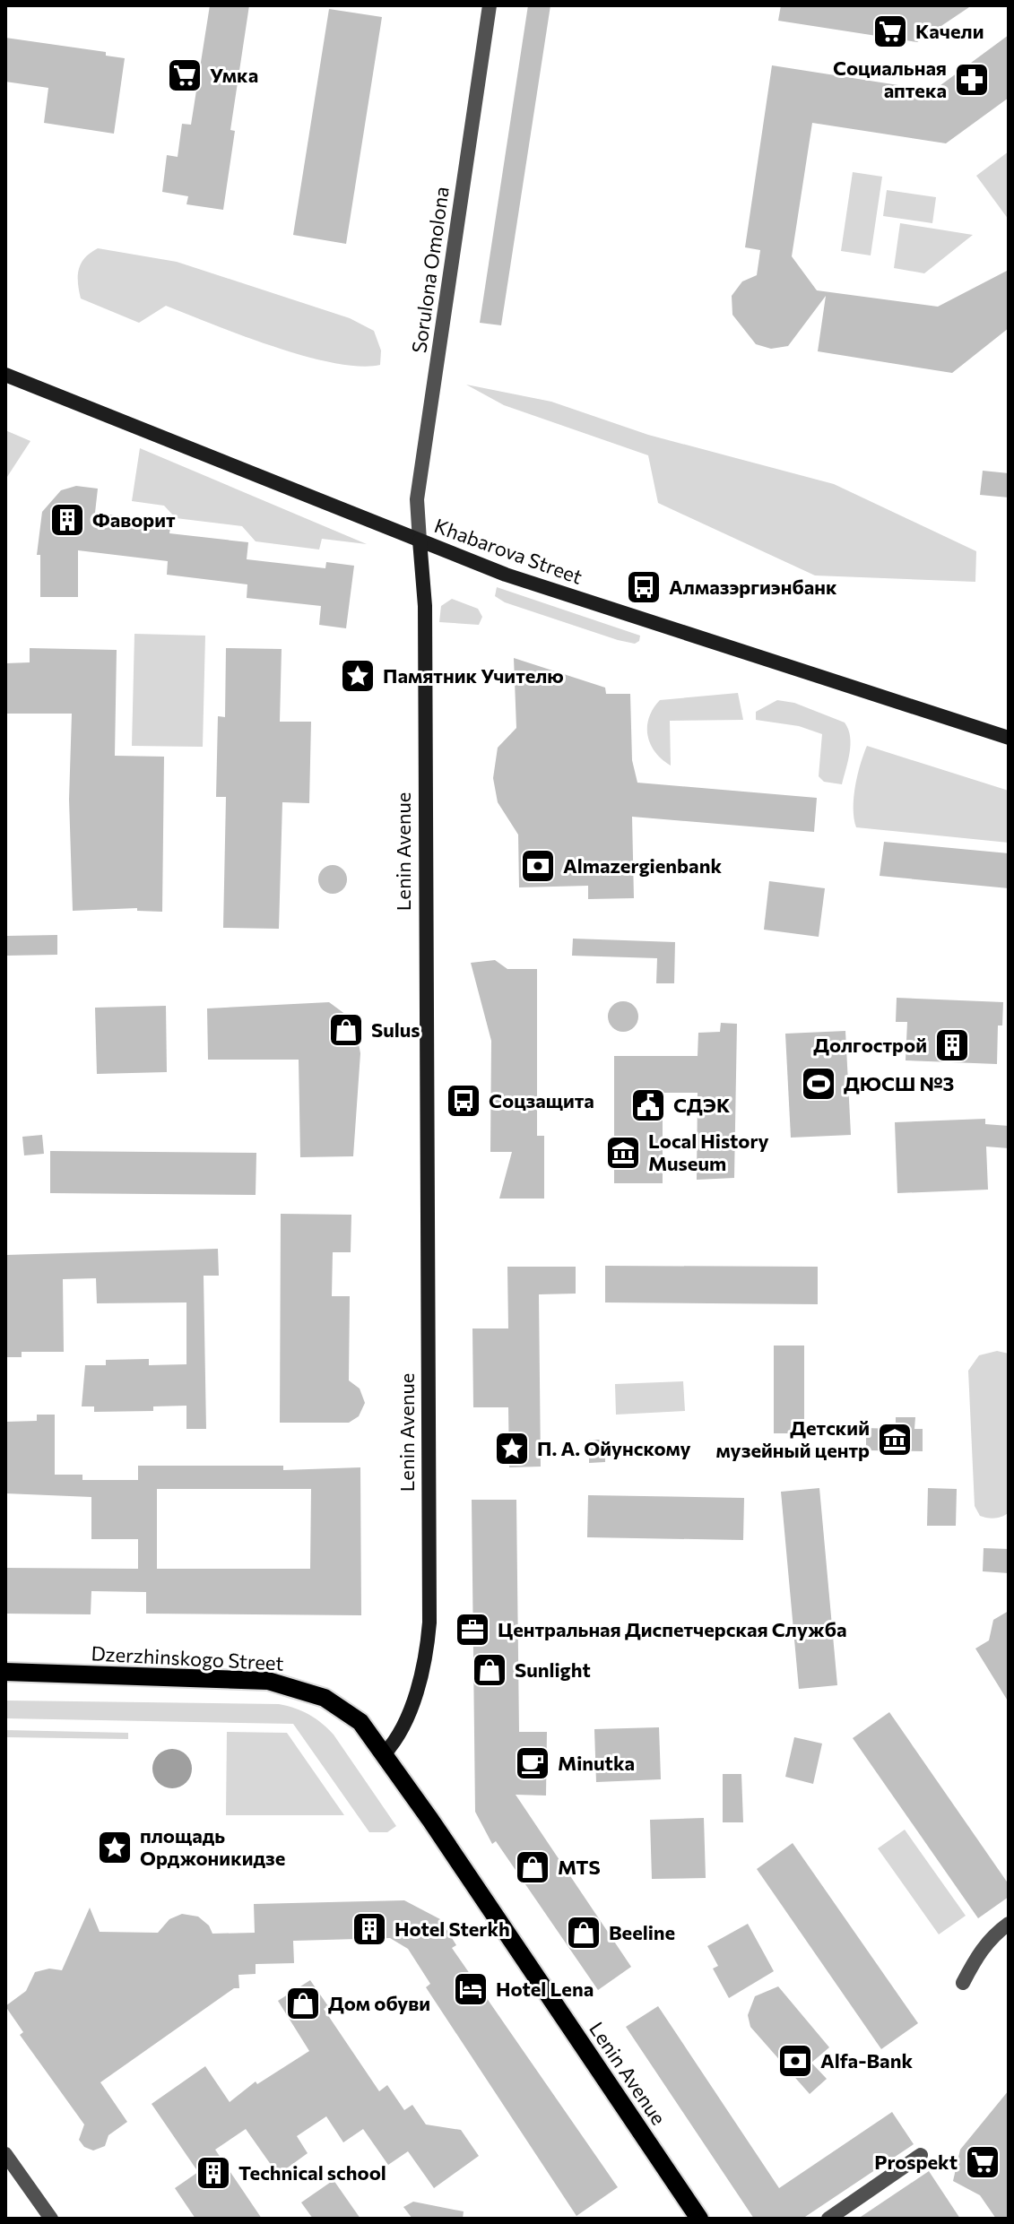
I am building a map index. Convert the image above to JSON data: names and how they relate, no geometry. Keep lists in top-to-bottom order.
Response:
{
  "streets": {
    "main road": ["Khabarova Street", "Lenin Avenue", "Dzerzhinskogo Street"],
    "street": ["Sorulona Omolona"]
  },
  "crossings": [
    ["Sorulona Omolona", "Khabarova Street"],
    ["Sorulona Omolona", "Lenin Avenue"],
    ["Khabarova Street", "Lenin Avenue"],
    ["Lenin Avenue", "Dzerzhinskogo Street"]
  ],
  "places": {
    "supermarket": ["Качели", "Умка", "Prospekt"],
    "pharmacy": ["Социальная аптека"],
    "building": [
      "Фаворит",
      "Долгострой",
      "Hotel Sterkh",
      "Technical school"
    ],
    "bus stop": ["Алмазэргиэнбанк", "Соцзащита"],
    "place": ["Памятник Учителю", "П. А. Ойунскому", "площадь Орджоникидзе"],
    "bank": ["Almazergienbank", "Alfa-Bank"],
    "shop": [
      "Sulus",
      "Sunlight",
      "MTS",
      "Beeline",
      "Дом обуви"
    ],
    "sports": ["ДЮСШ №3"],
    "public building": ["СДЭК"],
    "museum": ["Local History Museum", "Детский музейный центр"],
    "office": ["Центральная Диспетчерская Служба"],
    "cafe": ["Minutka"],
    "hotel": ["Hotel Lena"]
  }
}
